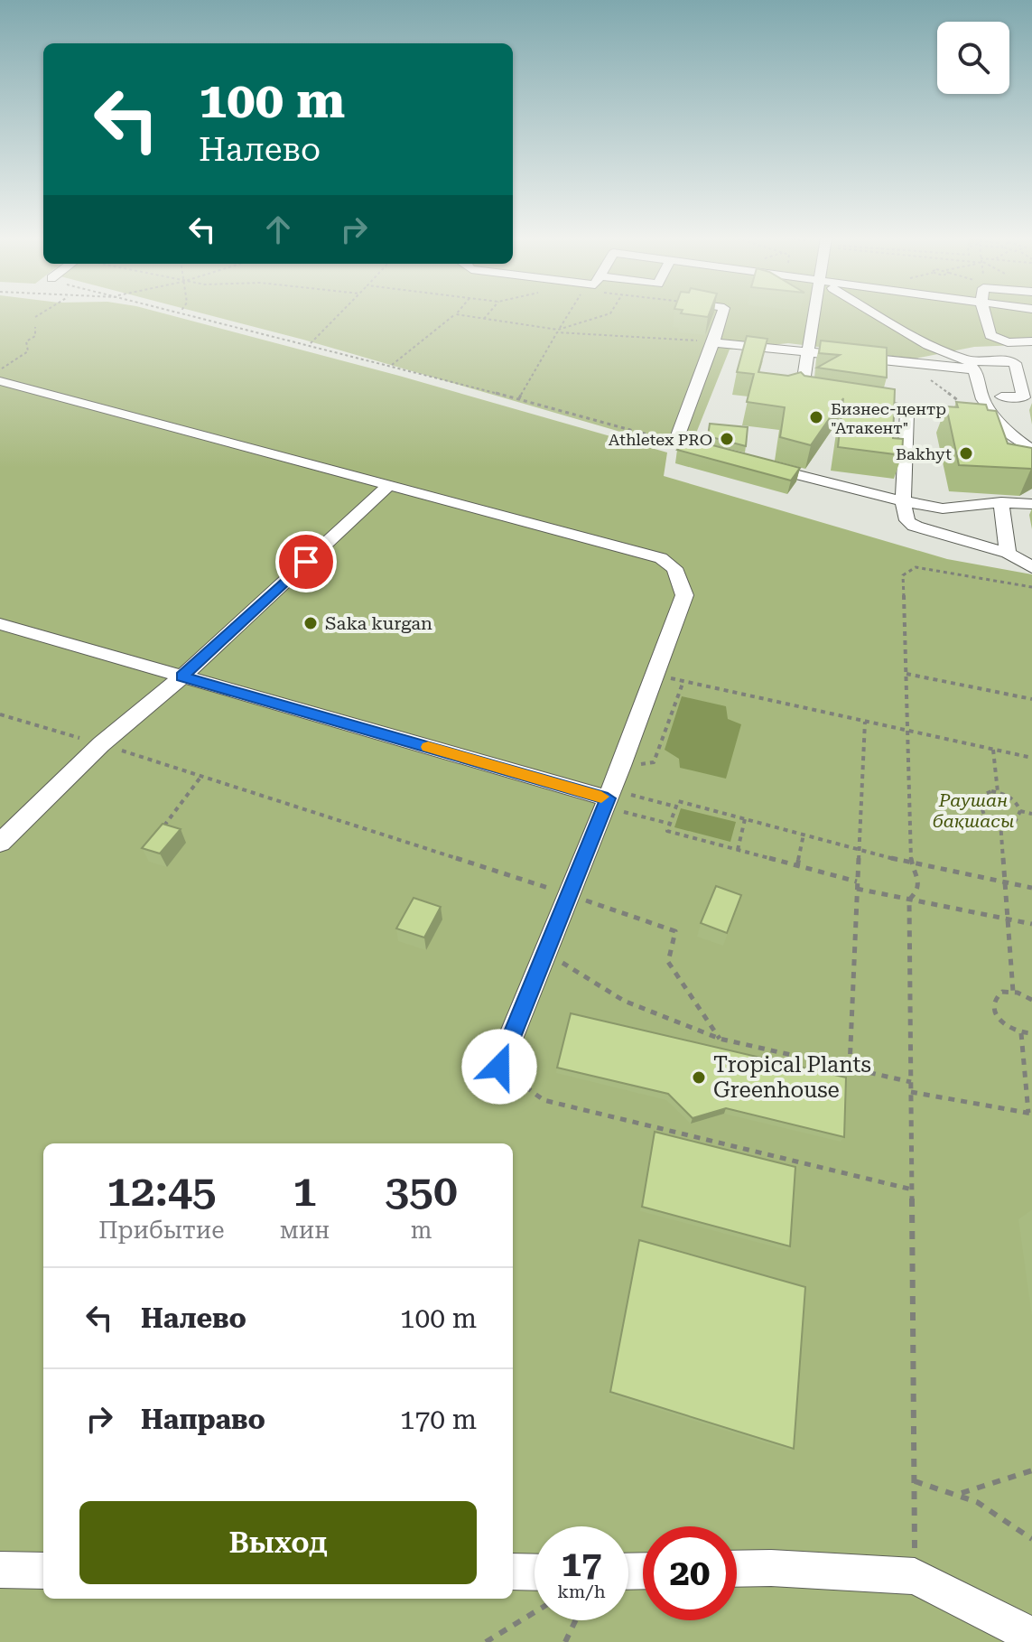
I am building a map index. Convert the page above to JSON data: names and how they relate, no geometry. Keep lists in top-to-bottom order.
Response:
{
  "parks": ["Раушан бақшасы"],
  "places": [
    "Бизнес-центр \"Атакент\"",
    "Athletex PRO",
    "Bakhyt",
    "Saka kurgan",
    "Tropical Plants Greenhouse"
  ],
  "page": {
    "turn": ["100 m", "Налево"],
    "eta": [
      "12:45",
      "Прибытие",
      "1",
      "мин",
      "350",
      "m"
    ],
    "list": [
      {
        "name": "Налево",
        "value": "100 m"
      },
      {
        "name": "Направо",
        "value": "170 m"
      }
    ],
    "buttons": "Выход",
    "speed": "17 km/h",
    "limit": "20"
  }
}
